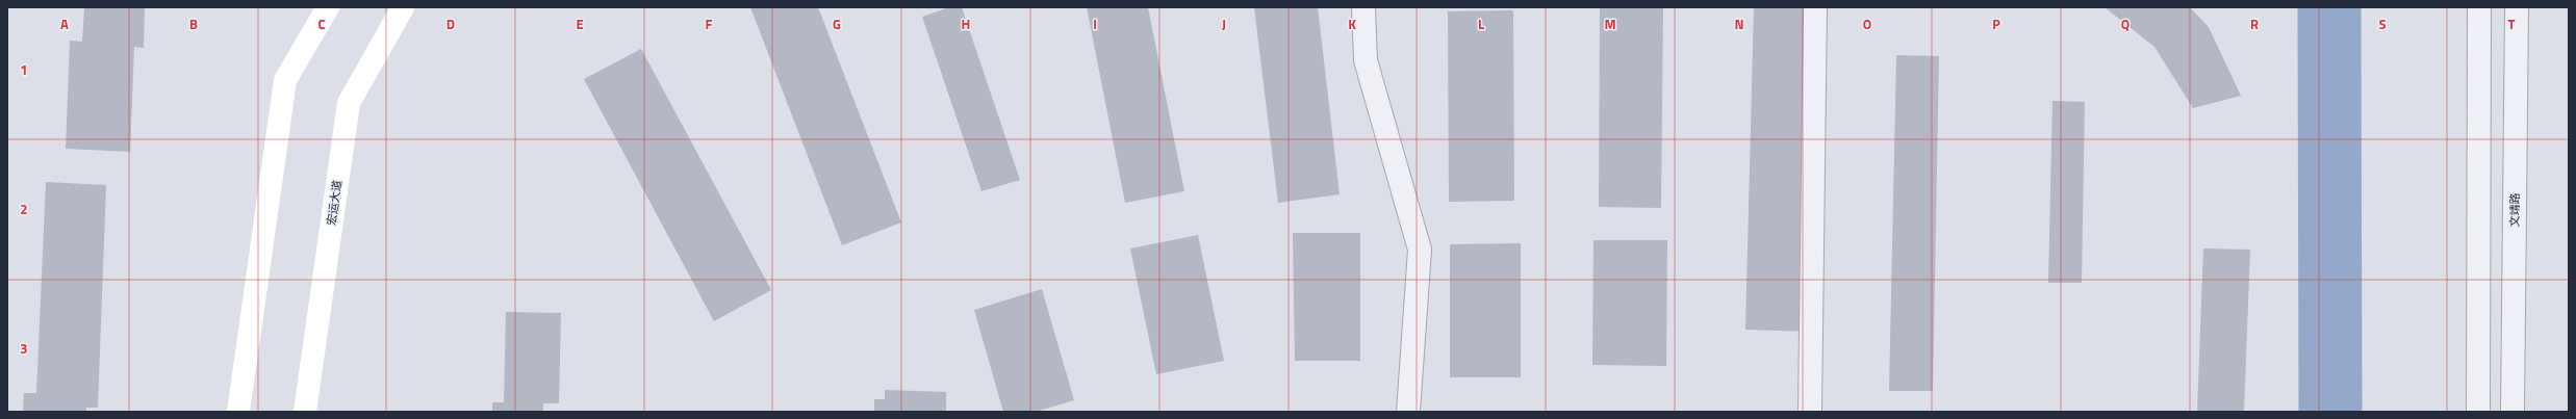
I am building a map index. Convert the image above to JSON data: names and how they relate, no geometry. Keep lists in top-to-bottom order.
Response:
{
  "streets": {
    "main road": ["宏运大道"],
    "street": ["文靖路"]
  },
  "grid": {
    "columns": [
      "A",
      "B",
      "C",
      "D",
      "E",
      "F",
      "G",
      "H",
      "I",
      "J",
      "K",
      "L",
      "M",
      "N",
      "O",
      "P",
      "Q",
      "R",
      "S",
      "T"
    ],
    "rows": ["1", "2", "3"]
  }
}
